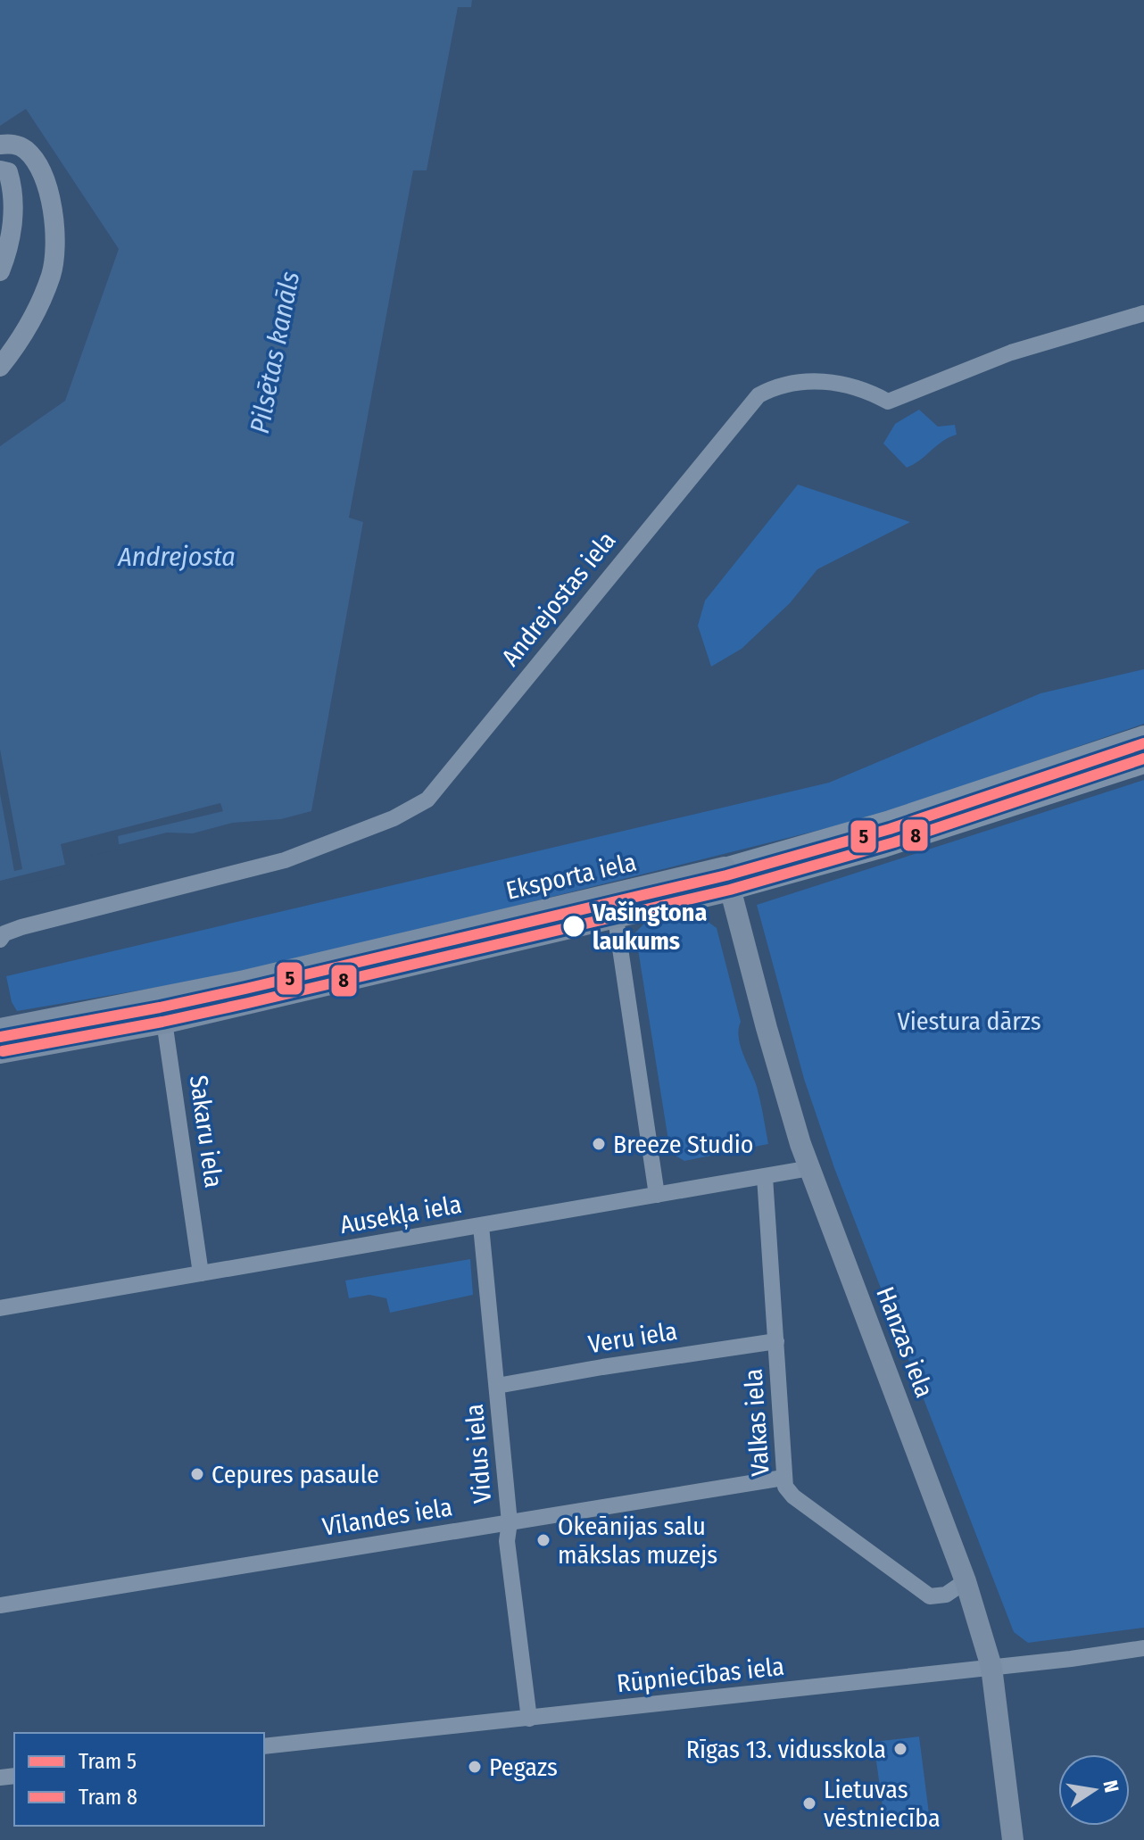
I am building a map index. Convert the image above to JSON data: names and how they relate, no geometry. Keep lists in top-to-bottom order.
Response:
{
  "streets": {
    "main road": ["Eksporta iela", "Hanzas iela"],
    "street": [
      "Andrejostas iela",
      "Sakaru iela",
      "Ausekļa iela",
      "Veru iela",
      "Valkas iela",
      "Vidus iela",
      "Vīlandes iela",
      "Rūpniecības iela"
    ]
  },
  "crossings": [
    ["Eksporta iela", "Sakaru iela"],
    ["Eksporta iela", "Hanzas iela"],
    ["Sakaru iela", "Ausekļa iela"],
    ["Ausekļa iela", "Hanzas iela"],
    ["Ausekļa iela", "Valkas iela"],
    ["Ausekļa iela", "Vidus iela"],
    ["Veru iela", "Valkas iela"],
    ["Veru iela", "Vidus iela"],
    ["Hanzas iela", "Valkas iela"],
    ["Hanzas iela", "Rūpniecības iela"],
    ["Valkas iela", "Vīlandes iela"],
    ["Vidus iela", "Vīlandes iela"],
    ["Vidus iela", "Rūpniecības iela"]
  ],
  "water": ["Pilsētas kanāls", "Andrejosta"],
  "parks": ["Viestura dārzs"],
  "places": [
    "Vašingtona laukums",
    "Breeze Studio",
    "Cepures pasaule",
    "Okeānijas salu mākslas muzejs",
    "Rīgas 13. vidusskola",
    "Pegazs",
    "Lietuvas vēstniecība"
  ],
  "lines": ["tram line 5", "tram line 8"],
  "legend": ["Tram 5", "Tram 8"],
  "north": "right"
}
